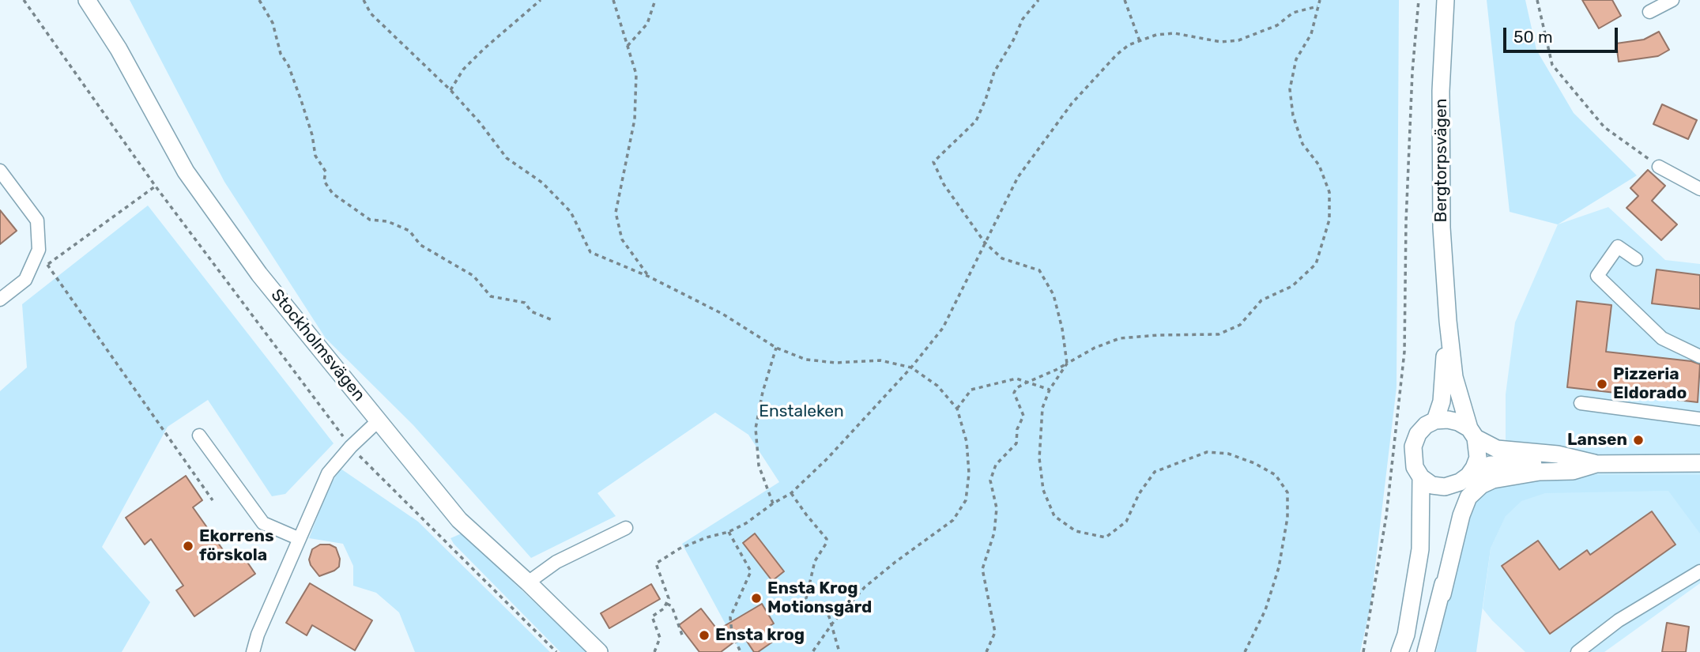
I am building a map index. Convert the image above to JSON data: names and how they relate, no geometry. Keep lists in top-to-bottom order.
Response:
{
  "streets": {
    "main road": ["Bergtorpsvägen", "Stockholmsvägen"]
  },
  "parks": ["Enstaleken"],
  "places": [
    "Pizzeria Eldorado",
    "Lansen",
    "Ekorrens förskola",
    "Ensta Krog Motionsgård",
    "Ensta krog"
  ],
  "scale_bar": "50 m"
}
